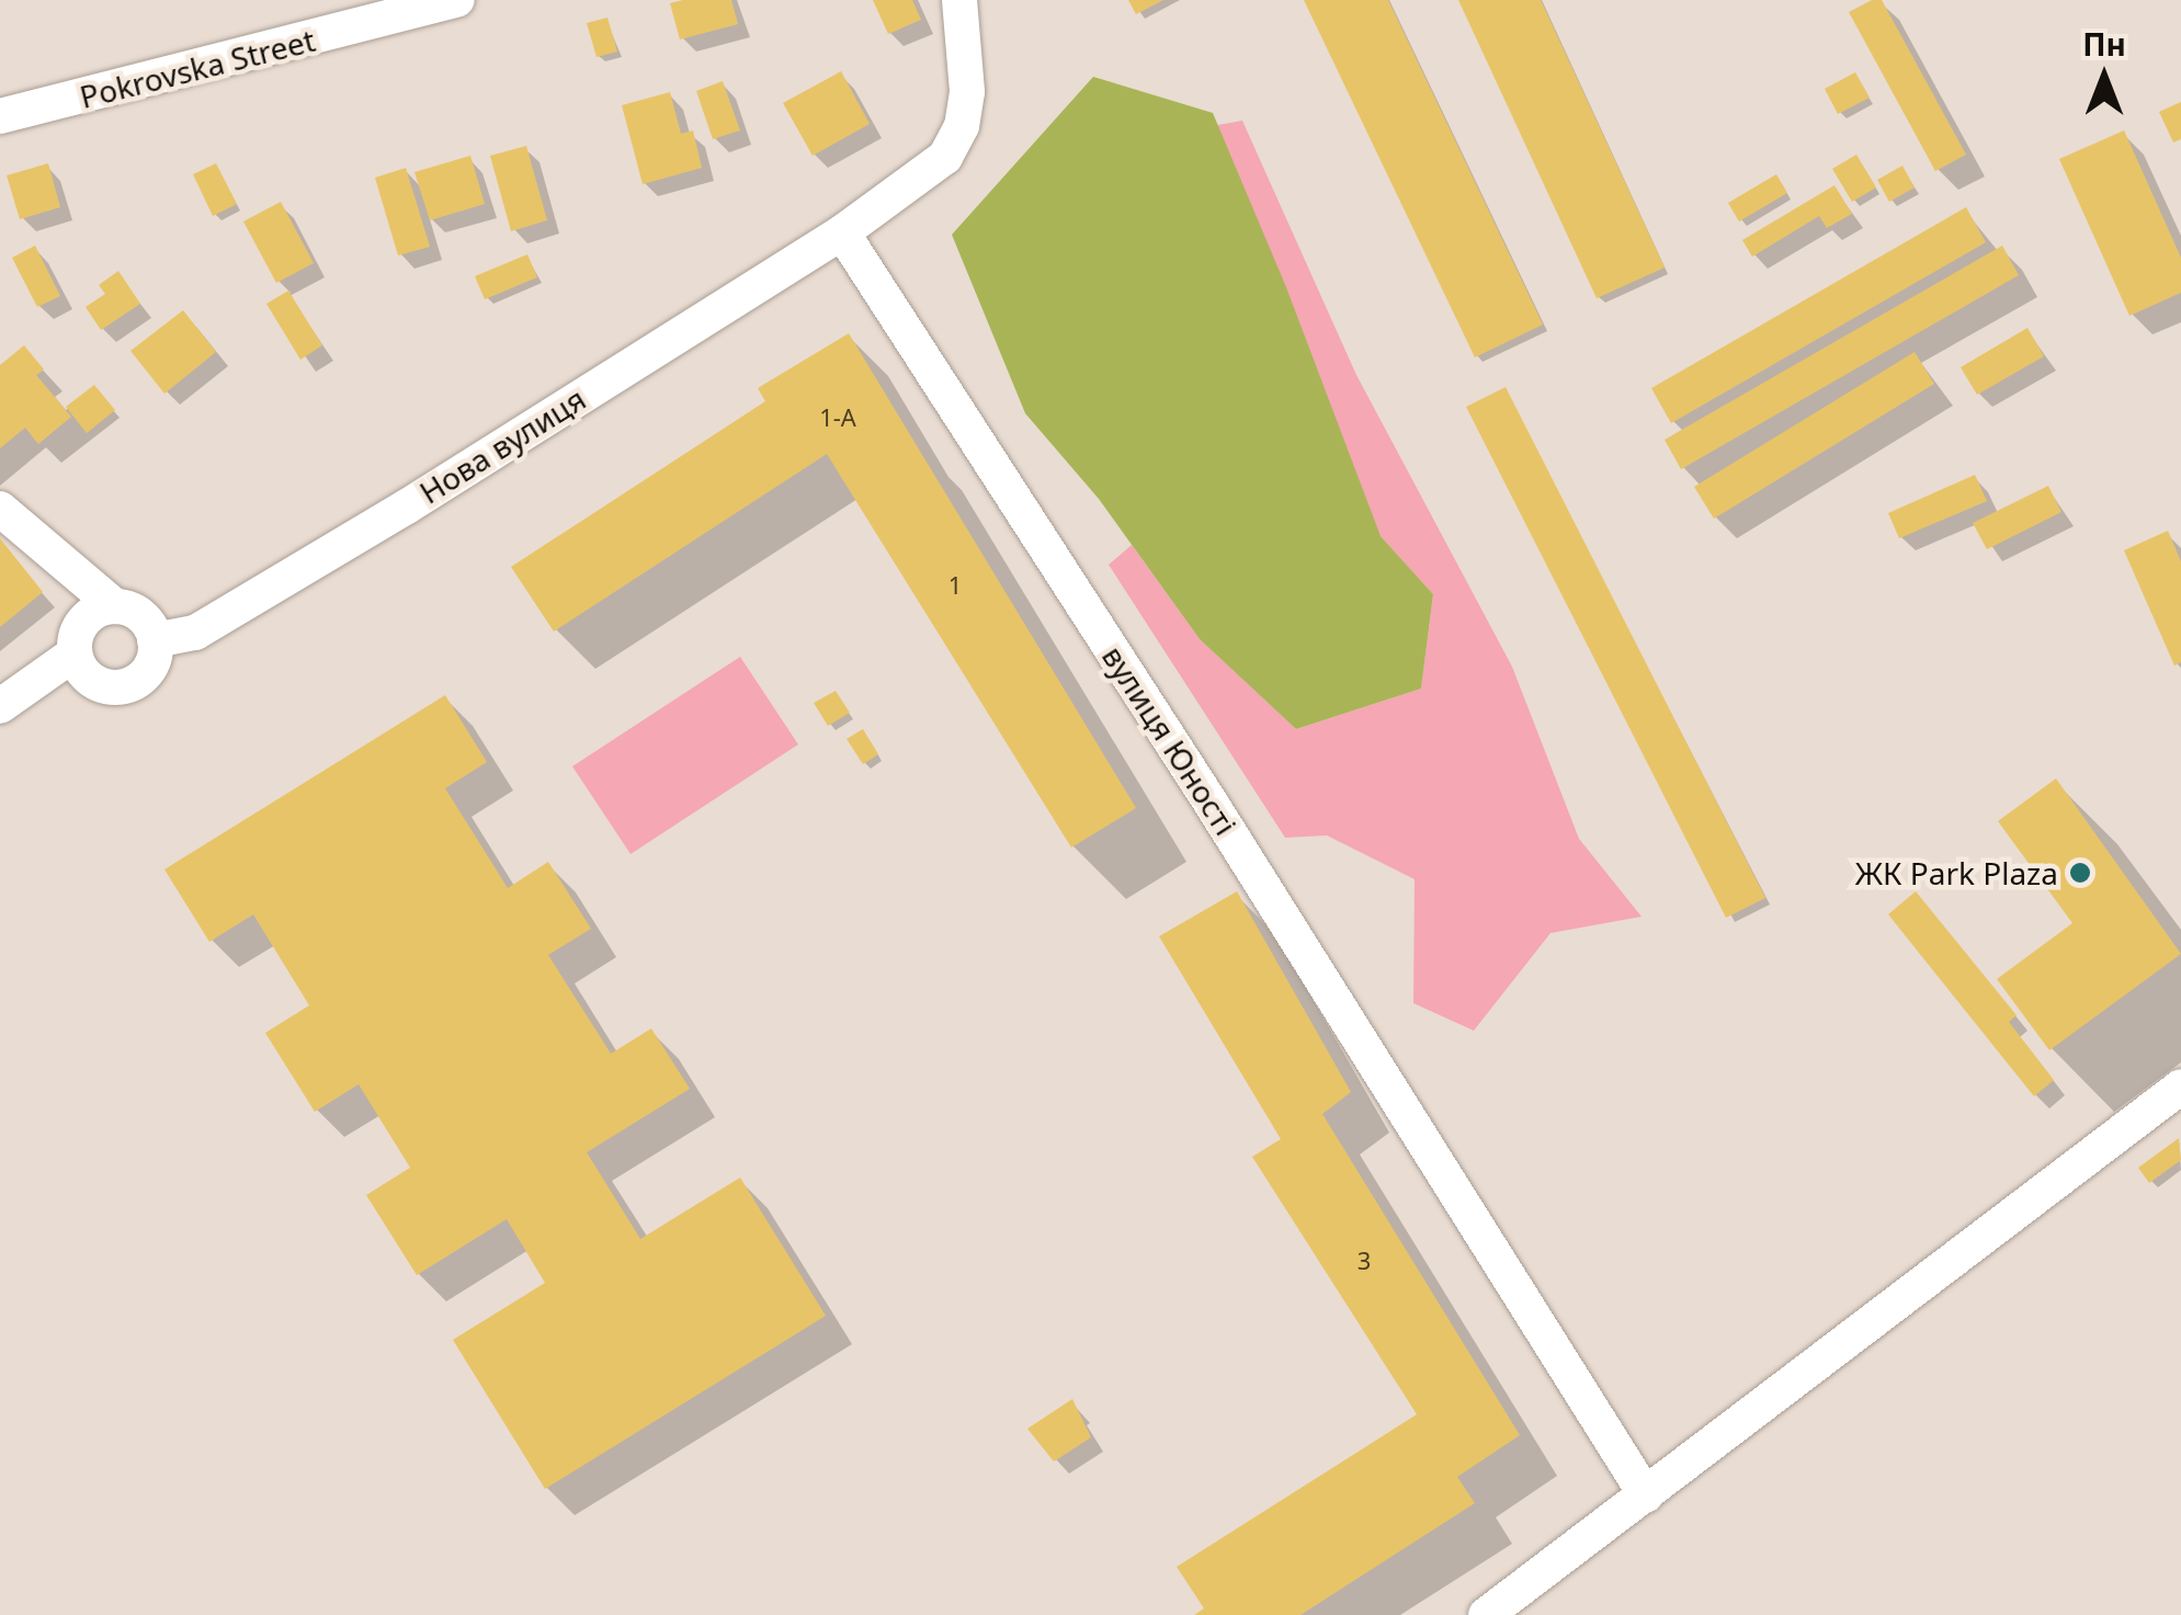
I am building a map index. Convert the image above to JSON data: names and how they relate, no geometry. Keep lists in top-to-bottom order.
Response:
{
  "streets": {
    "street": ["Pokrovska Street", "Нова вулиця", "вулиця Юності"]
  },
  "crossings": [
    ["Нова вулиця", "вулиця Юності"]
  ],
  "places": ["ЖК Park Plaza"],
  "house_numbers": ["1-А", "1", "3"],
  "north": "top"
}
